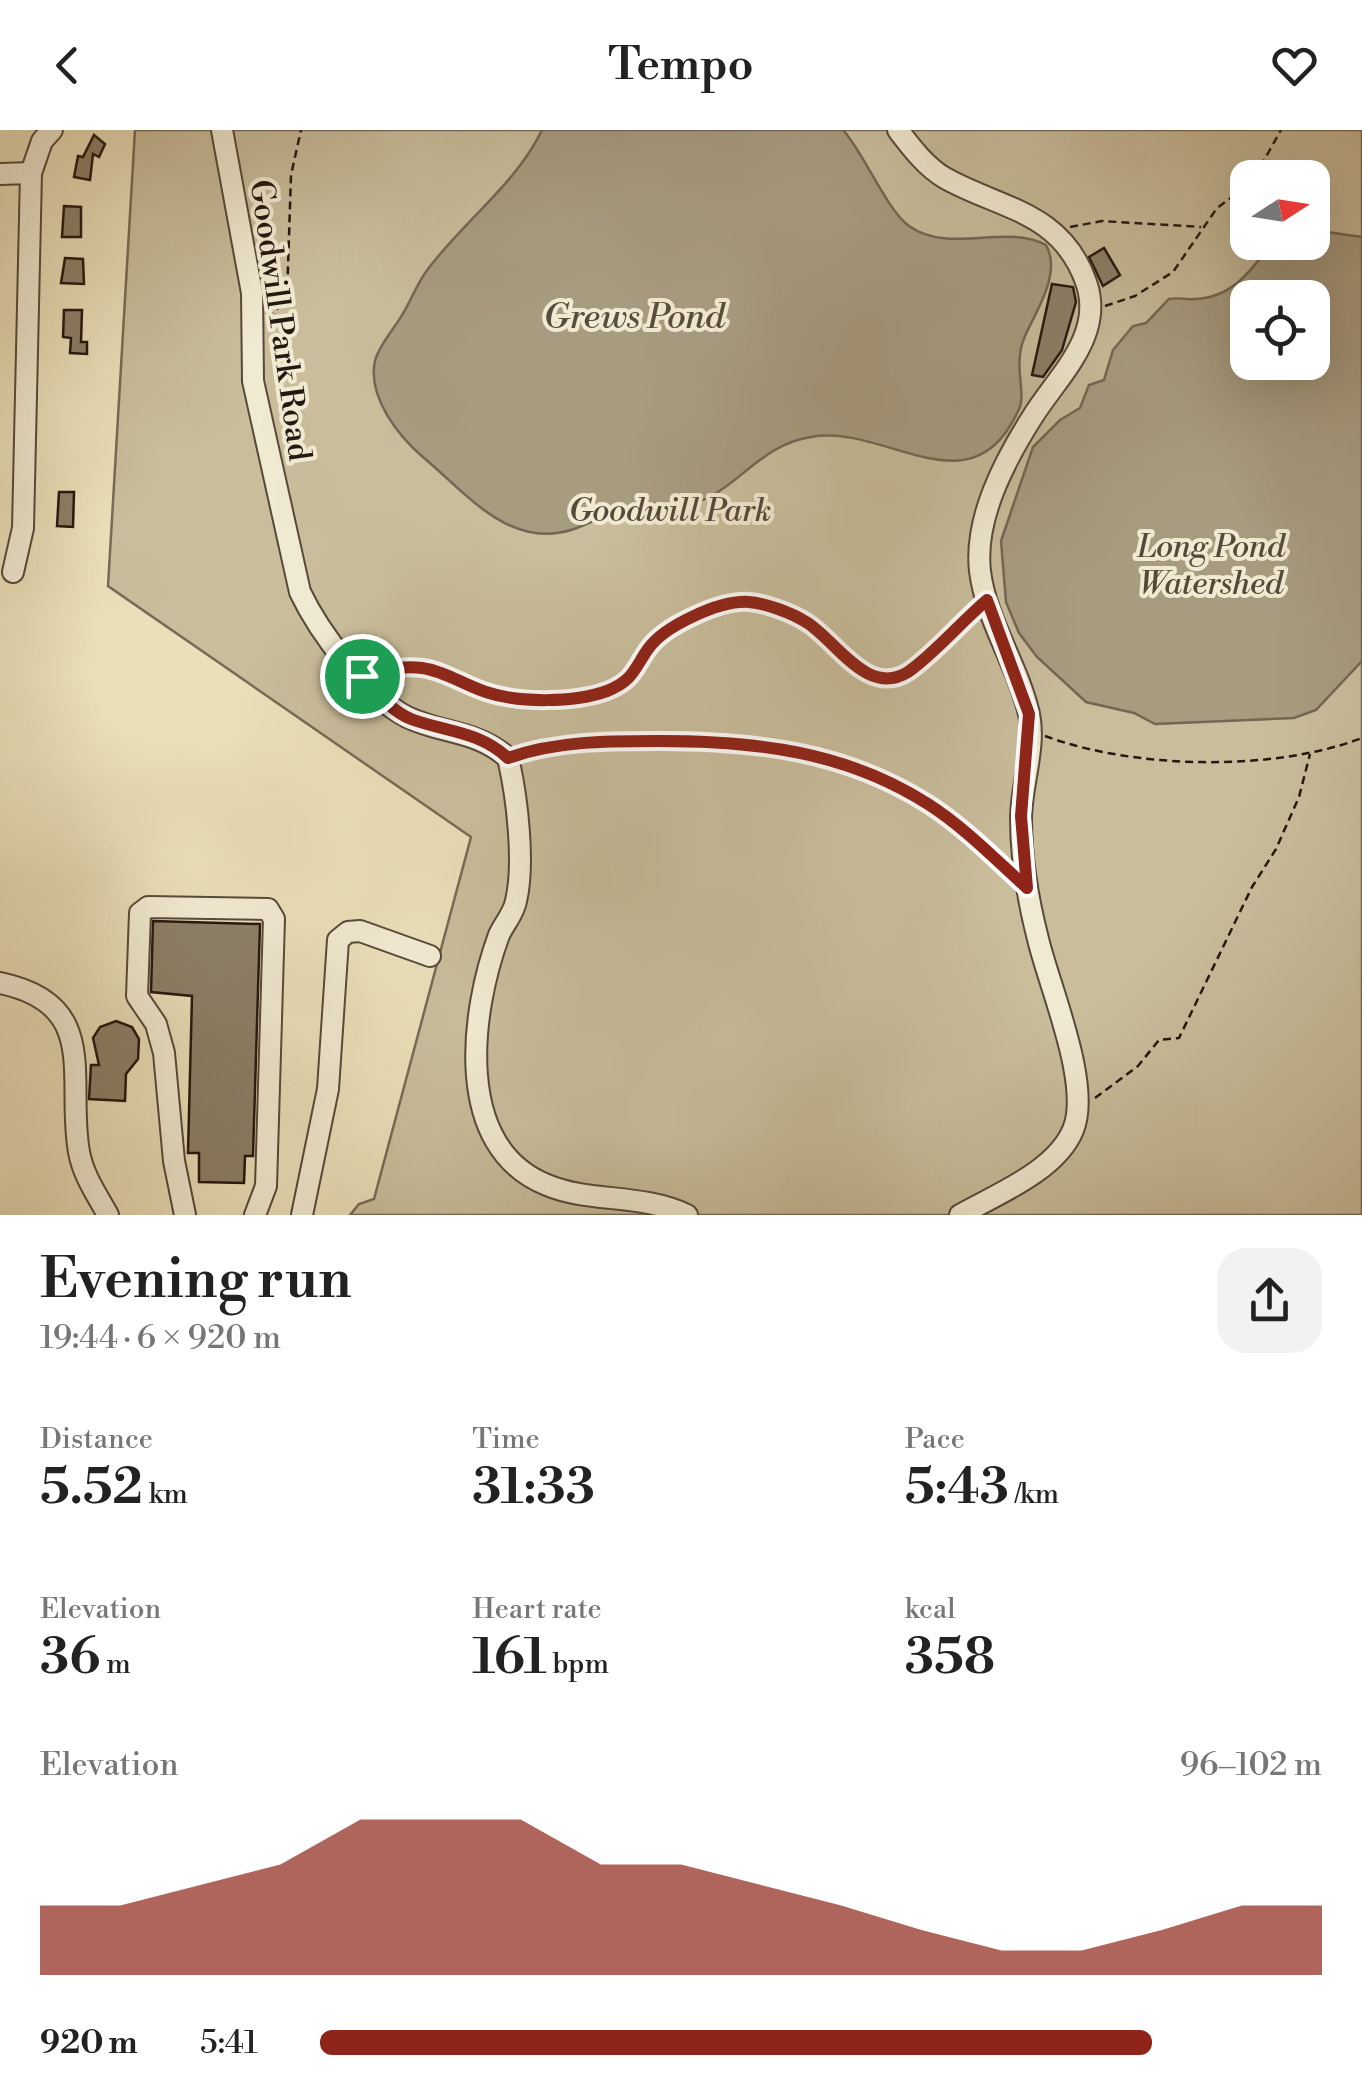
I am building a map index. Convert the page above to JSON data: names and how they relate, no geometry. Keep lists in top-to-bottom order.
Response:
{
  "streets": {
    "street": ["Goodwill Park Road"]
  },
  "water": ["Grews Pond"],
  "parks": ["Goodwill Park", "Long Pond Watershed"],
  "north": "right",
  "page": {
    "header": "Tempo",
    "heading": ["Evening run", "19:44 · 6 × 920 m"],
    "stats": [
      ["Distance", "5.52 km"],
      ["Time", "31:33"],
      ["Pace", "5:43 /km"],
      ["Elevation", "36 m"],
      ["Heart rate", "161 bpm"],
      ["kcal", "358"]
    ],
    "chart": ["Elevation", "96–102 m"],
    "list": [
      {
        "name": "920 m",
        "note": "5:41"
      }
    ]
  }
}
